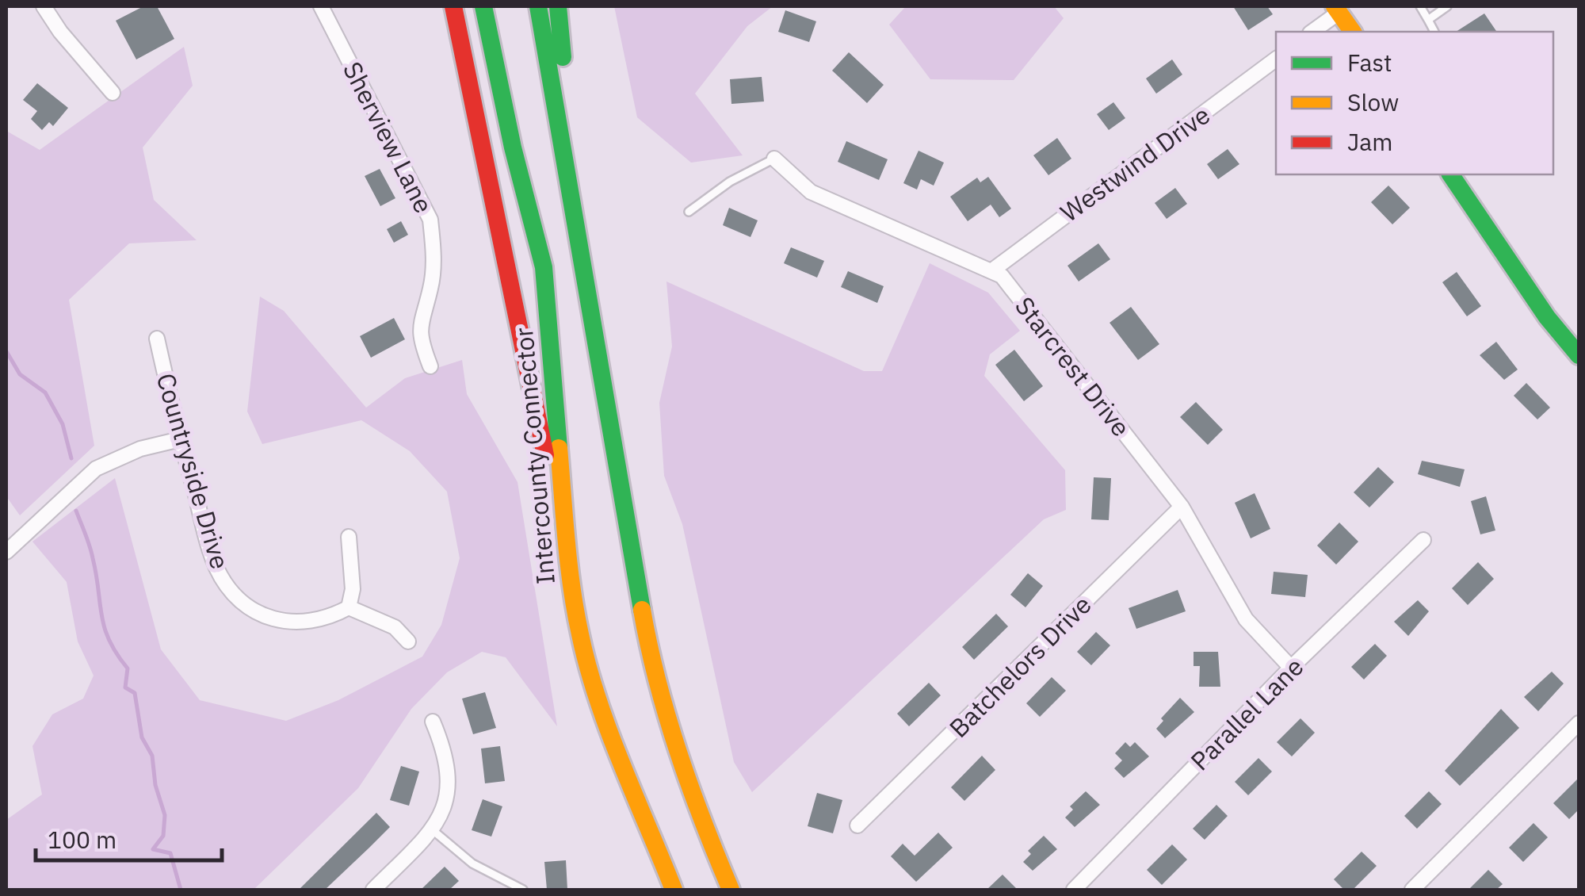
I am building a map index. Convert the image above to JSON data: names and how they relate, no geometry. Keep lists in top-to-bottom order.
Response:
{
  "streets": {
    "main road": ["Intercounty Connector"],
    "street": [
      "Sherview Lane",
      "Westwind Drive",
      "Starcrest Drive",
      "Countryside Drive",
      "Batchelors Drive",
      "Parallel Lane"
    ]
  },
  "crossings": [
    ["Westwind Drive", "Starcrest Drive"],
    ["Starcrest Drive", "Batchelors Drive"],
    ["Starcrest Drive", "Parallel Lane"]
  ],
  "legend": ["Fast", "Slow", "Jam"],
  "scale_bar": "100 m"
}
